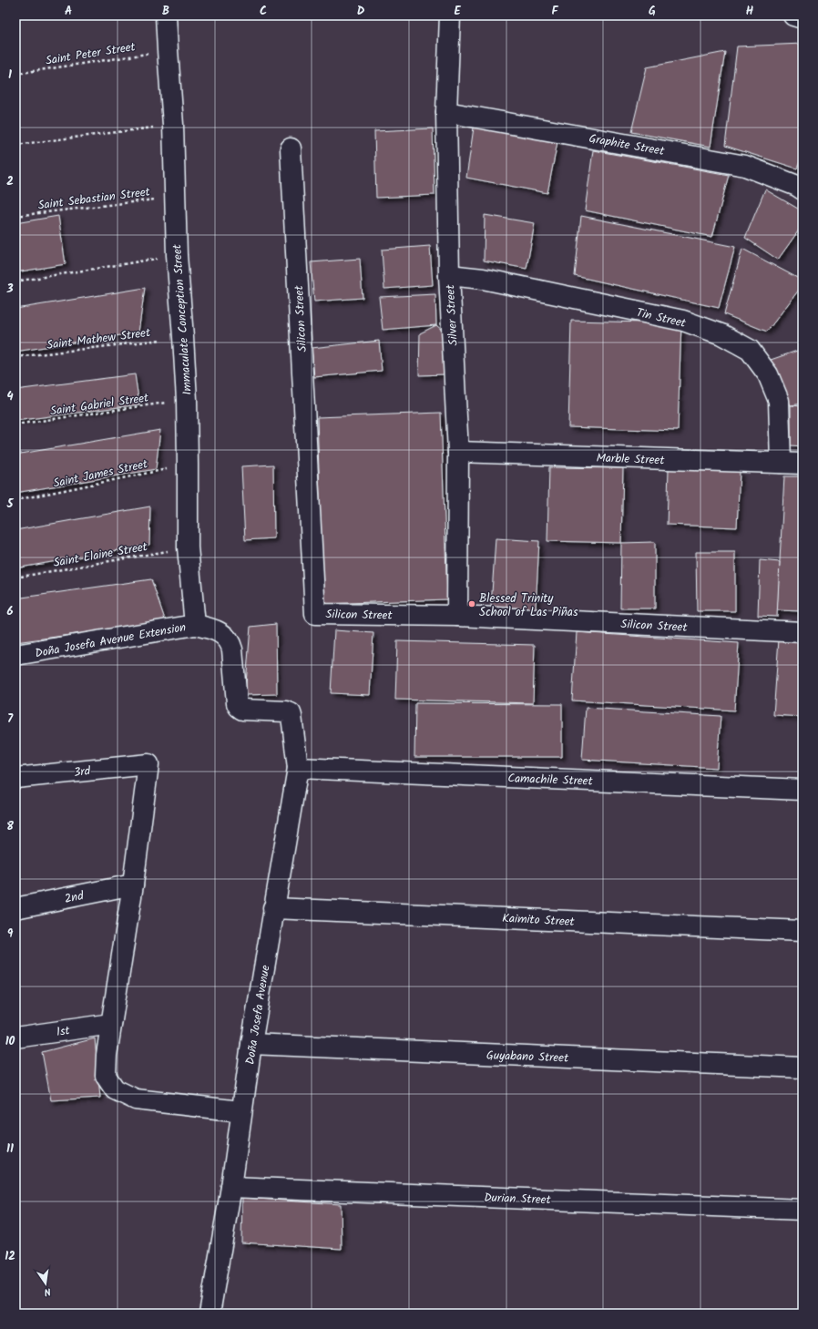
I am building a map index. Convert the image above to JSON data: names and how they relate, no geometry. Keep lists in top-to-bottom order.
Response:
{
  "streets": {
    "street": [
      "Graphite Street",
      "Silver Street",
      "Tin Street",
      "Silicon Street",
      "Immaculate Conception Street",
      "Marble Street",
      "Doña Josefa Avenue Extension",
      "3rd",
      "Camachile Street",
      "2nd",
      "Kaimito Street",
      "Doña Josefa Avenue",
      "1st",
      "Guyabano Street",
      "Durian Street"
    ],
    "path": [
      "Saint Peter Street",
      "Saint Sebastian Street",
      "Saint Mathew Street",
      "Saint Gabriel Street",
      "Saint James Street",
      "Saint Elaine Street"
    ]
  },
  "crossings": [
    ["Saint Peter Street", "Immaculate Conception Street"],
    ["Graphite Street", "Silver Street"],
    ["Saint Sebastian Street", "Immaculate Conception Street"],
    ["Silver Street", "Tin Street"],
    ["Silver Street", "Silicon Street"],
    ["Silver Street", "Marble Street"],
    ["Tin Street", "Marble Street"],
    ["Immaculate Conception Street", "Saint Mathew Street"],
    ["Immaculate Conception Street", "Saint Gabriel Street"],
    ["Immaculate Conception Street", "Saint James Street"],
    ["Immaculate Conception Street", "Saint Elaine Street"],
    ["Immaculate Conception Street", "Doña Josefa Avenue Extension"],
    ["Doña Josefa Avenue Extension", "Doña Josefa Avenue"],
    ["3rd", "2nd"],
    ["Camachile Street", "Doña Josefa Avenue"],
    ["Kaimito Street", "Doña Josefa Avenue"],
    ["Doña Josefa Avenue", "Guyabano Street"],
    ["Doña Josefa Avenue", "Durian Street"]
  ],
  "places": ["Blessed Trinity School of Las Piñas"],
  "north": "bottom",
  "grid": {
    "columns": [
      "A",
      "B",
      "C",
      "D",
      "E",
      "F",
      "G",
      "H"
    ],
    "rows": [
      "1",
      "2",
      "3",
      "4",
      "5",
      "6",
      "7",
      "8",
      "9",
      "10",
      "11",
      "12"
    ]
  }
}
